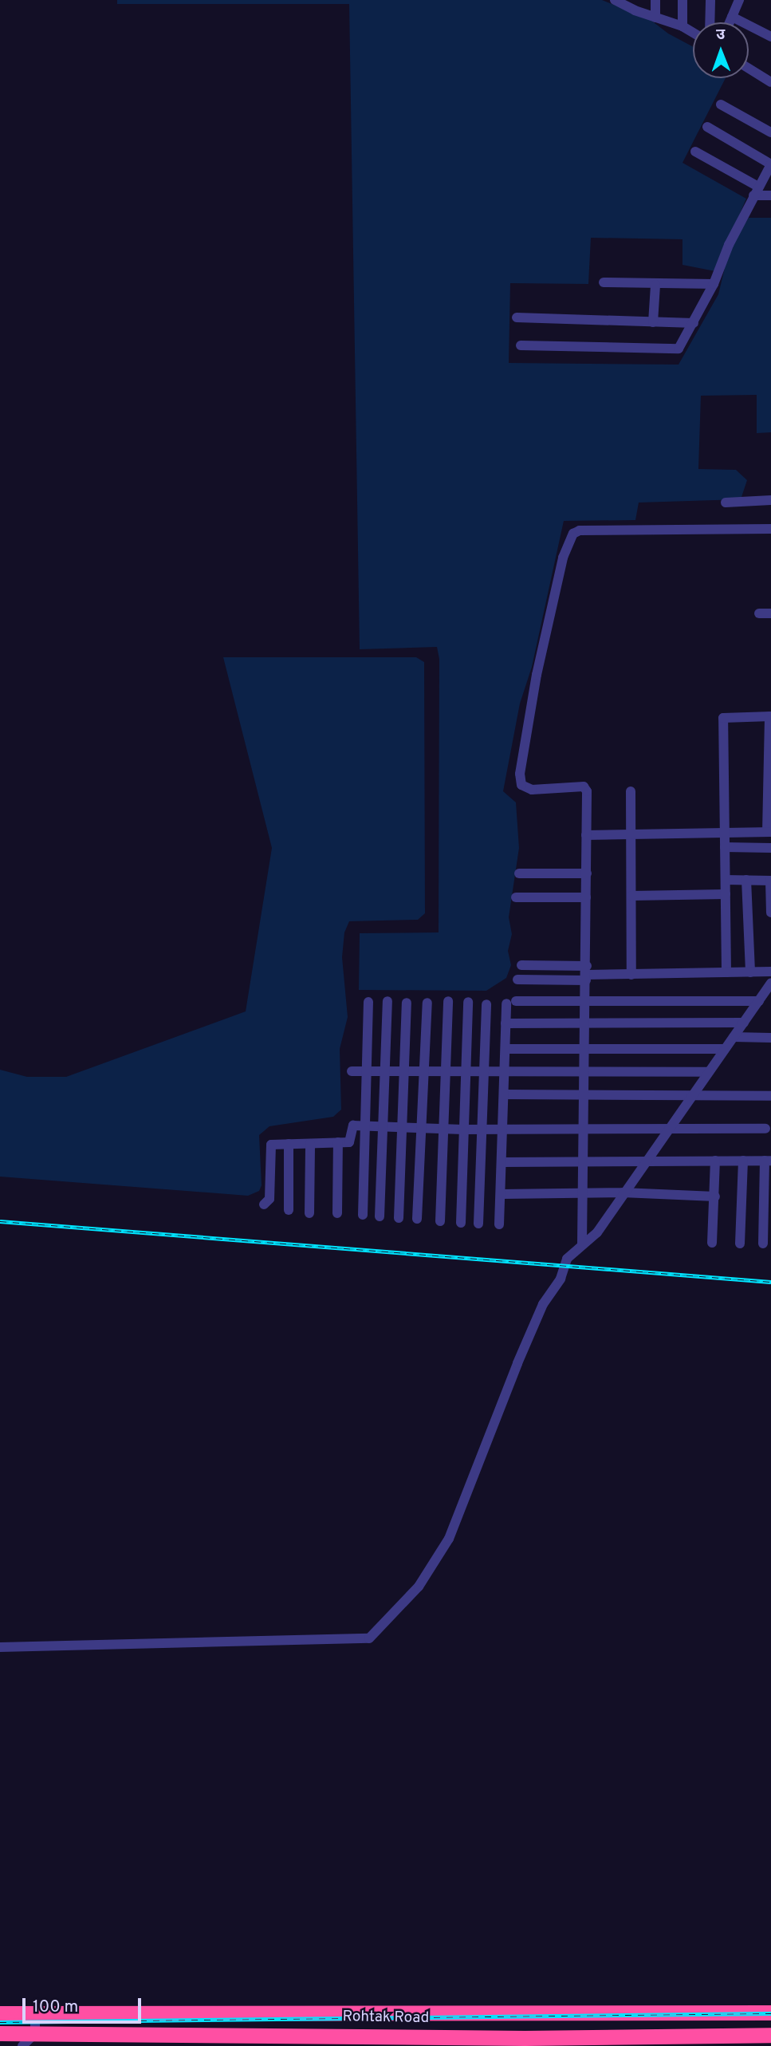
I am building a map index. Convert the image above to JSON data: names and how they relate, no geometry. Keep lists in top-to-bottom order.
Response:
{
  "streets": {
    "highway": ["Rohtak Road"]
  },
  "scale_bar": "100 m",
  "north": "top"
}
